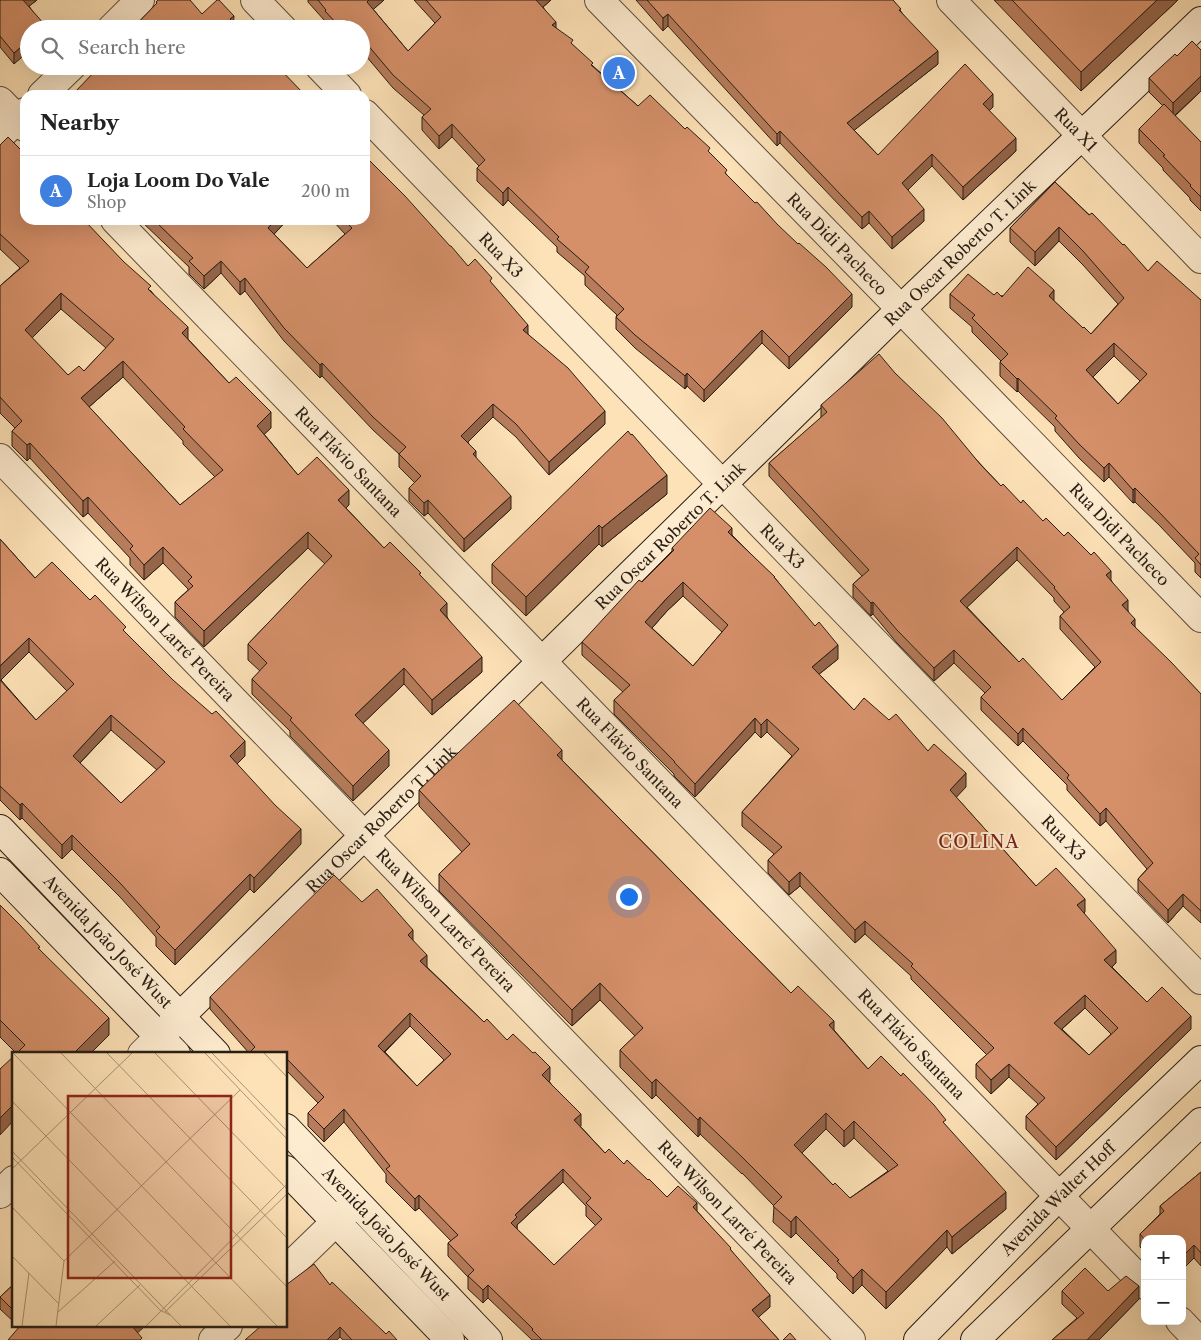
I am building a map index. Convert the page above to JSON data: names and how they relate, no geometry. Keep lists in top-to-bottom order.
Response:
{
  "streets": {
    "street": [
      "Rua X1",
      "Rua Didi Pacheco",
      "Rua Oscar Roberto T. Link",
      "Rua X3",
      "Rua Flávio Santana",
      "Rua Wilson Larré Pereira",
      "Avenida João José Wust",
      "Avenida Walter Hoff"
    ]
  },
  "crossings": [
    ["Rua X1", "Rua Oscar Roberto T. Link"],
    ["Rua Didi Pacheco", "Rua Oscar Roberto T. Link"],
    ["Rua Oscar Roberto T. Link", "Rua X3"],
    ["Rua Oscar Roberto T. Link", "Rua Flávio Santana"],
    ["Rua Oscar Roberto T. Link", "Rua Wilson Larré Pereira"],
    ["Rua Oscar Roberto T. Link", "Avenida João José Wust"],
    ["Rua Flávio Santana", "Avenida Walter Hoff"]
  ],
  "districts": ["COLINA"],
  "page": {
    "search": "Search here",
    "pins": "A",
    "heading": "Nearby",
    "list": [
      {
        "mark": "A",
        "name": "Loja Loom Do Vale",
        "note": "Shop",
        "value": "200 m"
      }
    ],
    "map_buttons": ["+", "−"]
  }
}
